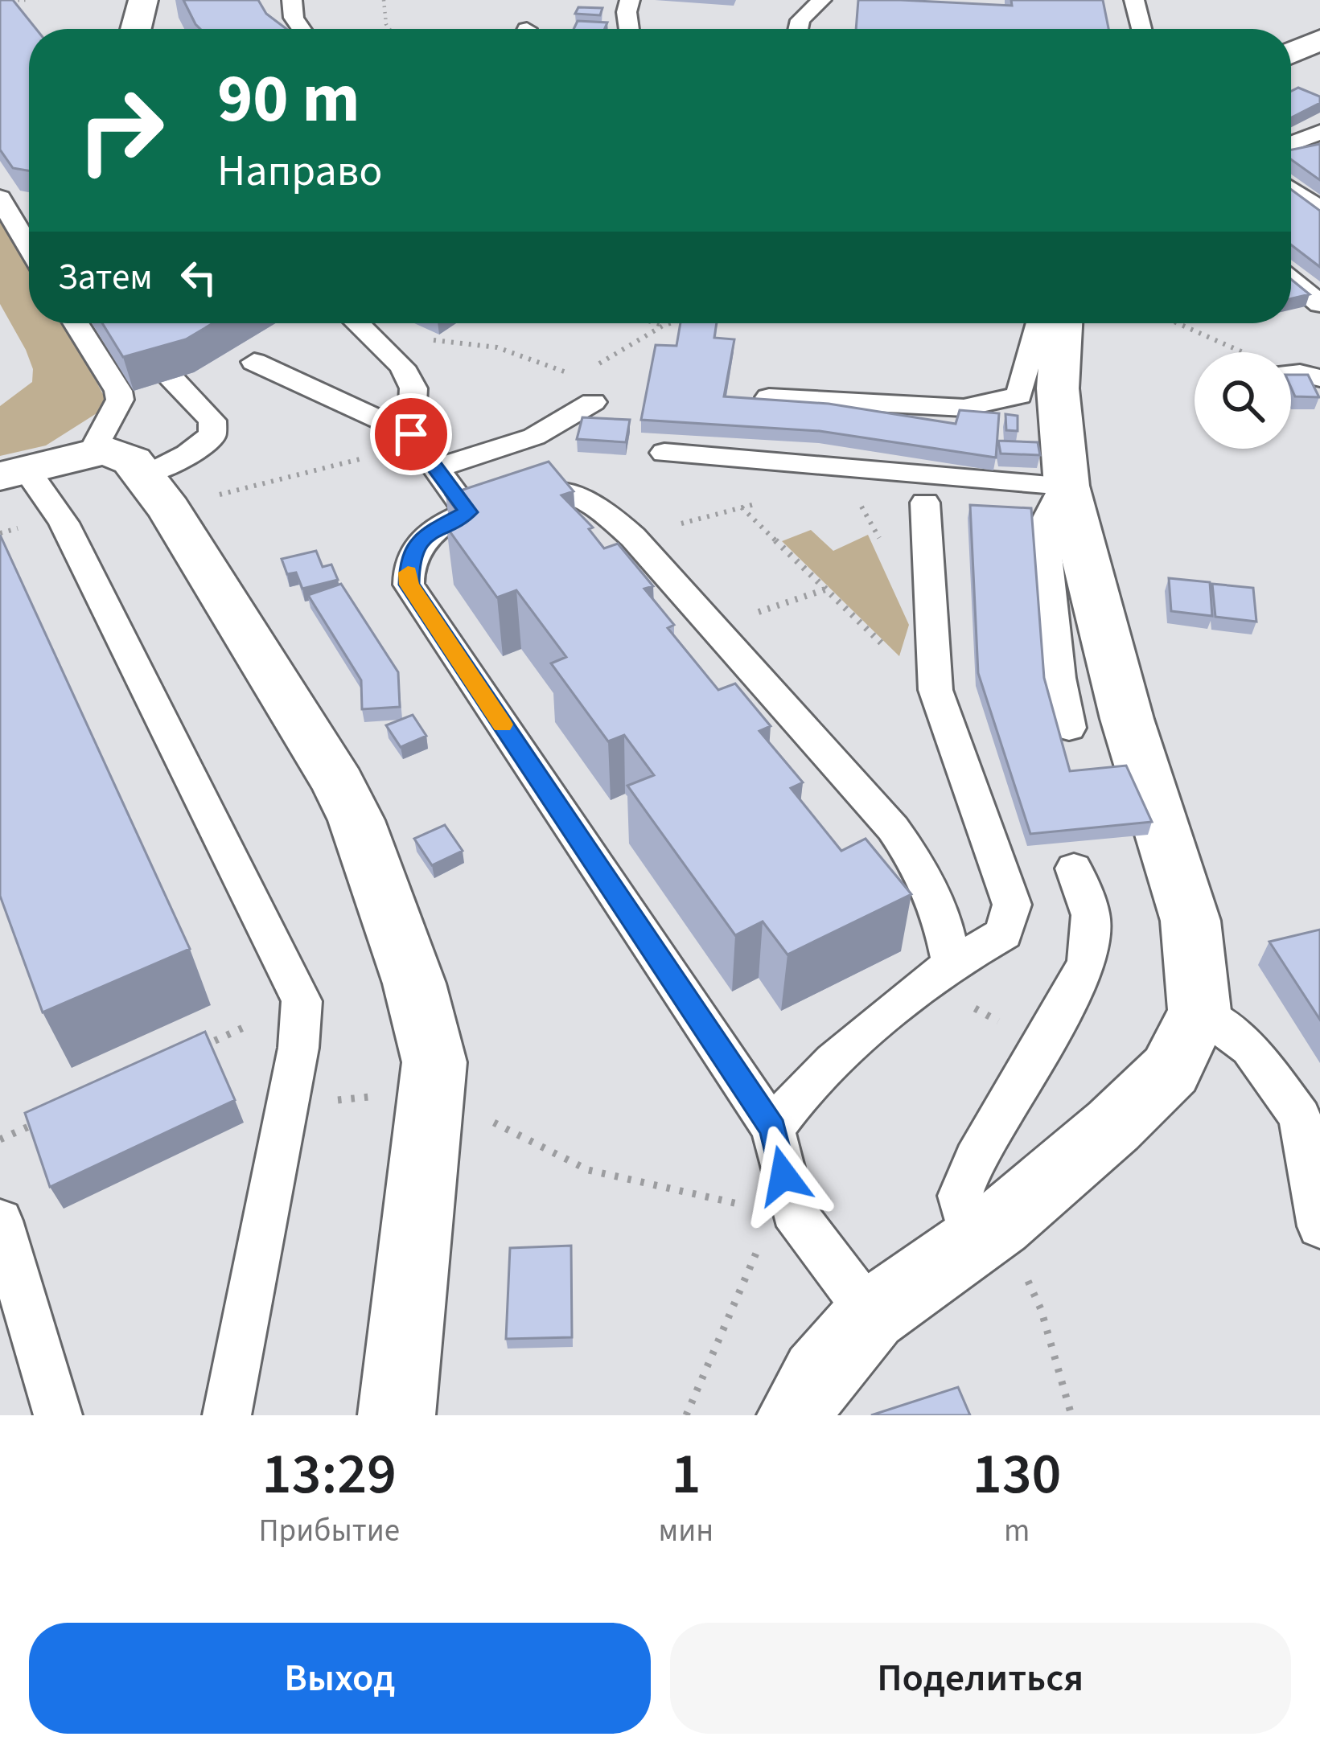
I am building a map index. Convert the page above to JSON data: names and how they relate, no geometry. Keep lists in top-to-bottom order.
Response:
{
  "page": {
    "turn": ["90 m", "Направо"],
    "then": "Затем",
    "eta": [
      "13:29",
      "Прибытие",
      "1",
      "мин",
      "130",
      "m"
    ],
    "buttons": ["Выход", "Поделиться"]
  }
}
